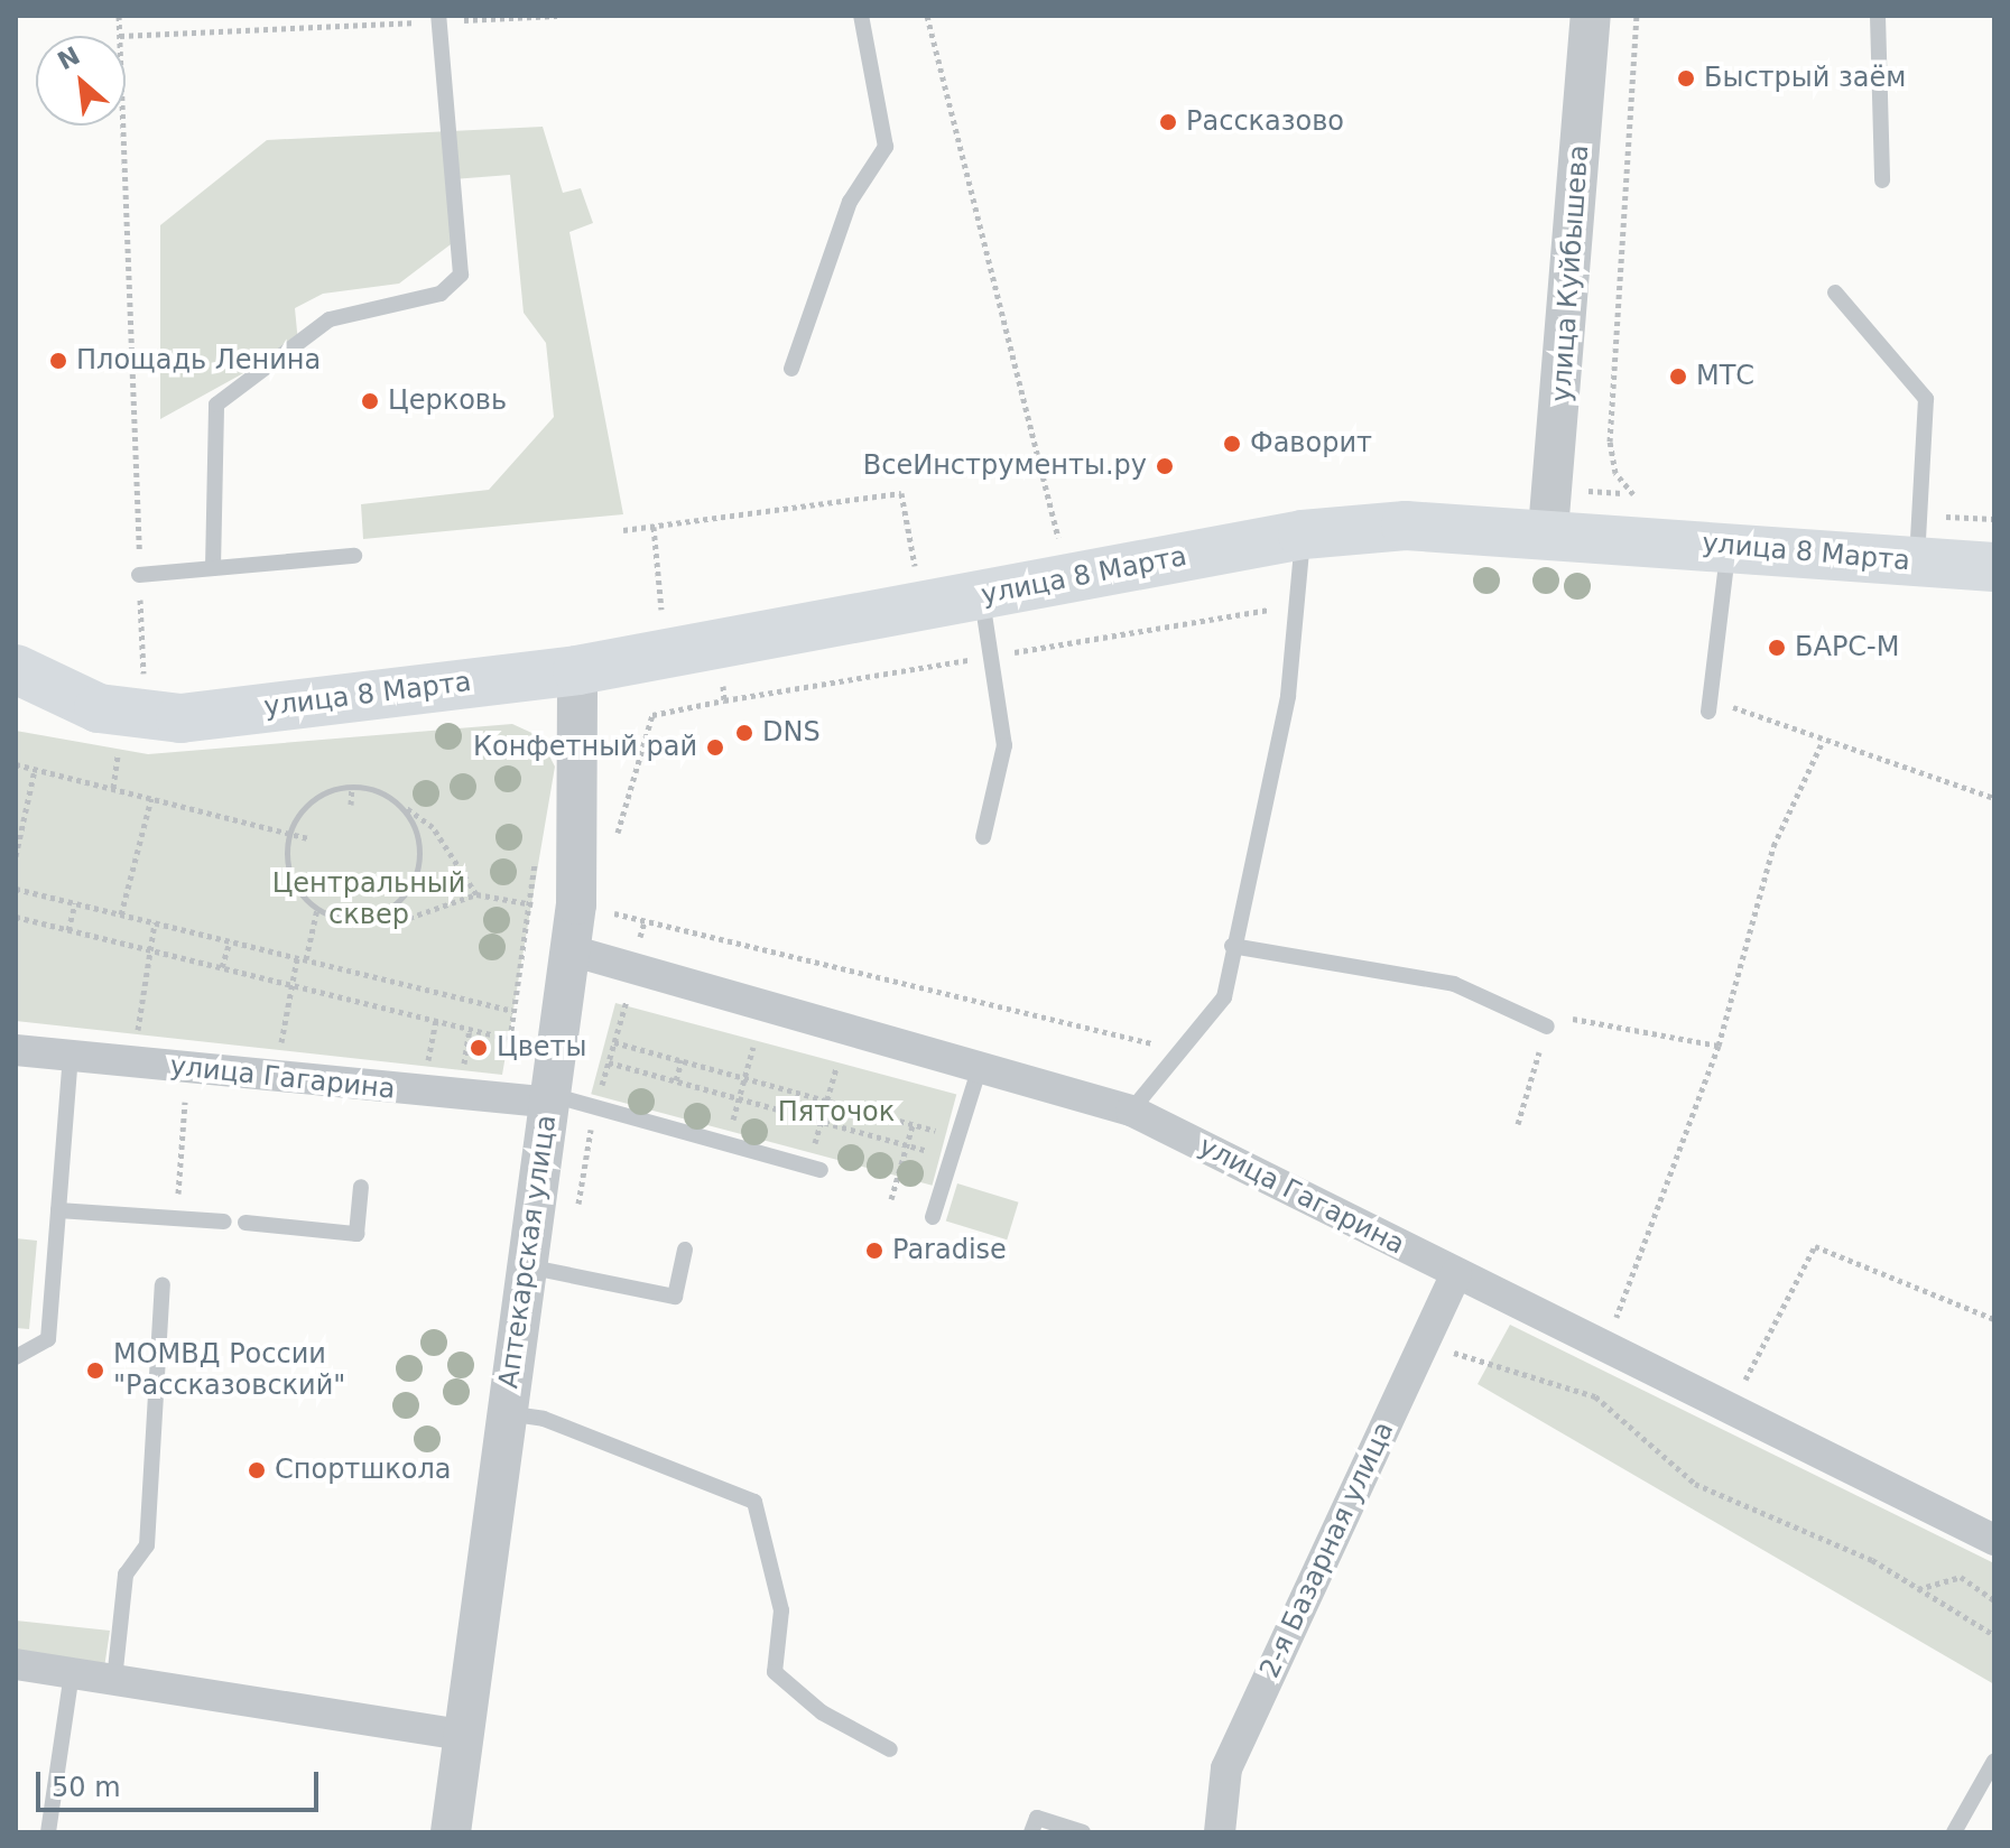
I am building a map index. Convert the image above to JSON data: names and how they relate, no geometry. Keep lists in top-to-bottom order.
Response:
{
  "streets": {
    "main road": ["улица 8 Марта"],
    "street": [
      "улица Куйбышева",
      "улица Гагарина",
      "Аптекарская улица",
      "2-я Базарная улица"
    ]
  },
  "crossings": [
    ["улица Куйбышева", "улица 8 Марта"],
    ["улица 8 Марта", "Аптекарская улица"],
    ["улица Гагарина", "Аптекарская улица"],
    ["улица Гагарина", "2-я Базарная улица"]
  ],
  "parks": ["Центральный сквер", "Пяточок"],
  "places": [
    "Быстрый заём",
    "Рассказово",
    "Площадь Ленина",
    "МТС",
    "Церковь",
    "Фаворит",
    "ВсеИнструменты.ру",
    "БАРС-М",
    "DNS",
    "Конфетный рай",
    "Цветы",
    "Paradise",
    "МОМВД России \"Рассказовский\"",
    "Спортшкола"
  ],
  "scale_bar": "50 m",
  "north": "top left"
}
